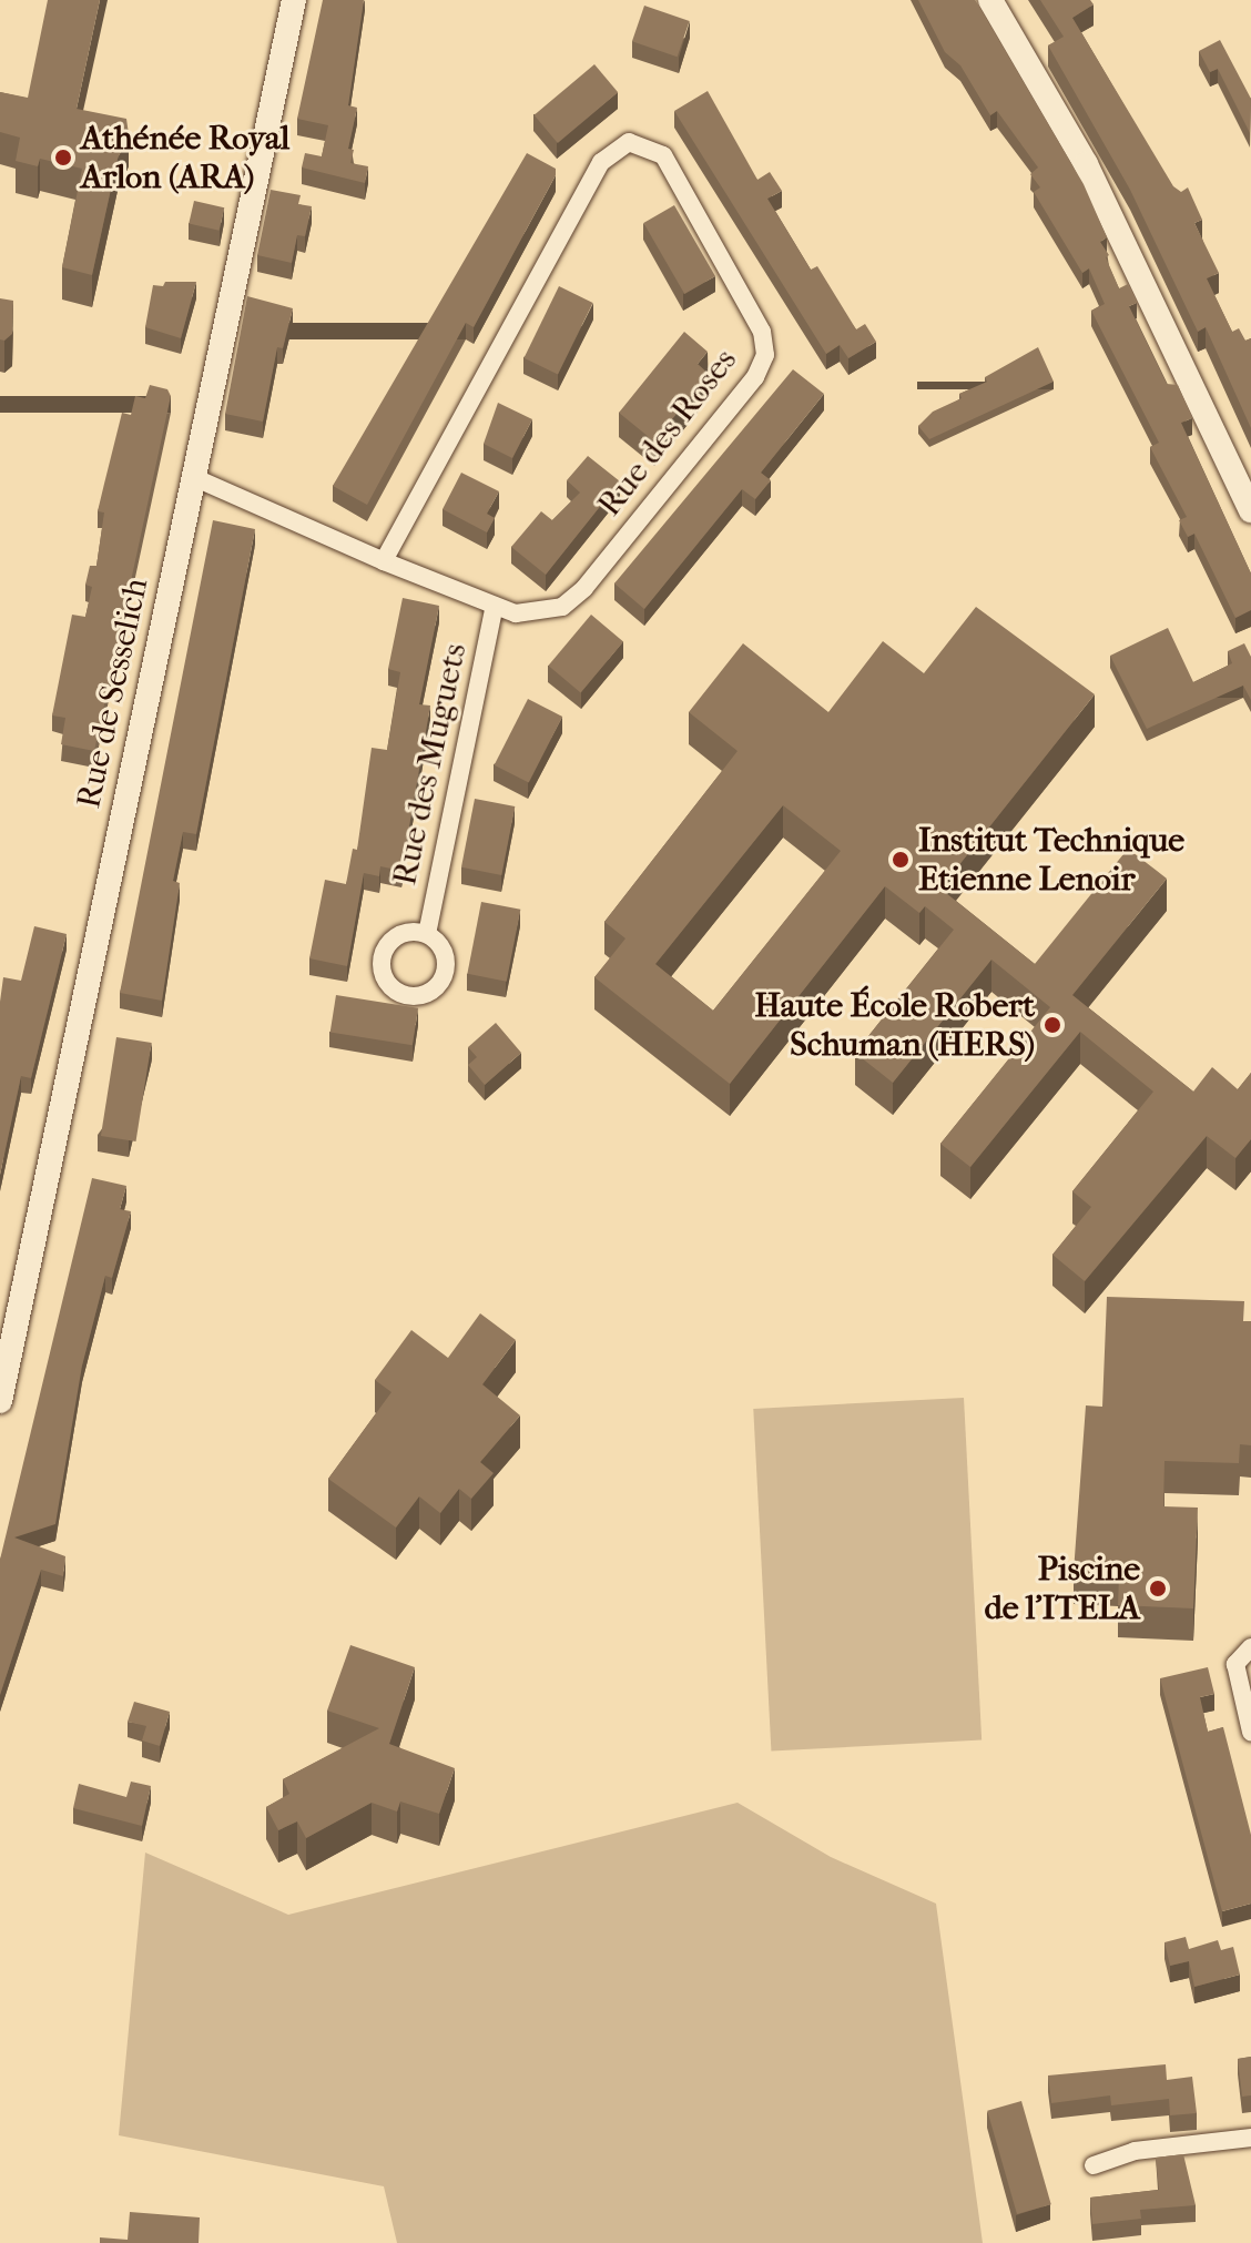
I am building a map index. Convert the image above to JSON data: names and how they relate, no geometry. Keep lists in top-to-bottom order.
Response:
{
  "streets": {
    "street": ["Rue des Roses", "Rue de Sesselich", "Rue des Muguets"]
  },
  "crossings": [
    ["Rue des Roses", "Rue de Sesselich"],
    ["Rue des Roses", "Rue des Muguets"]
  ],
  "places": [
    "Athénée Royal Arlon (ARA)",
    "Institut Technique Etienne Lenoir",
    "Haute École Robert Schuman (HERS)",
    "Piscine de l'ITELA"
  ]
}
